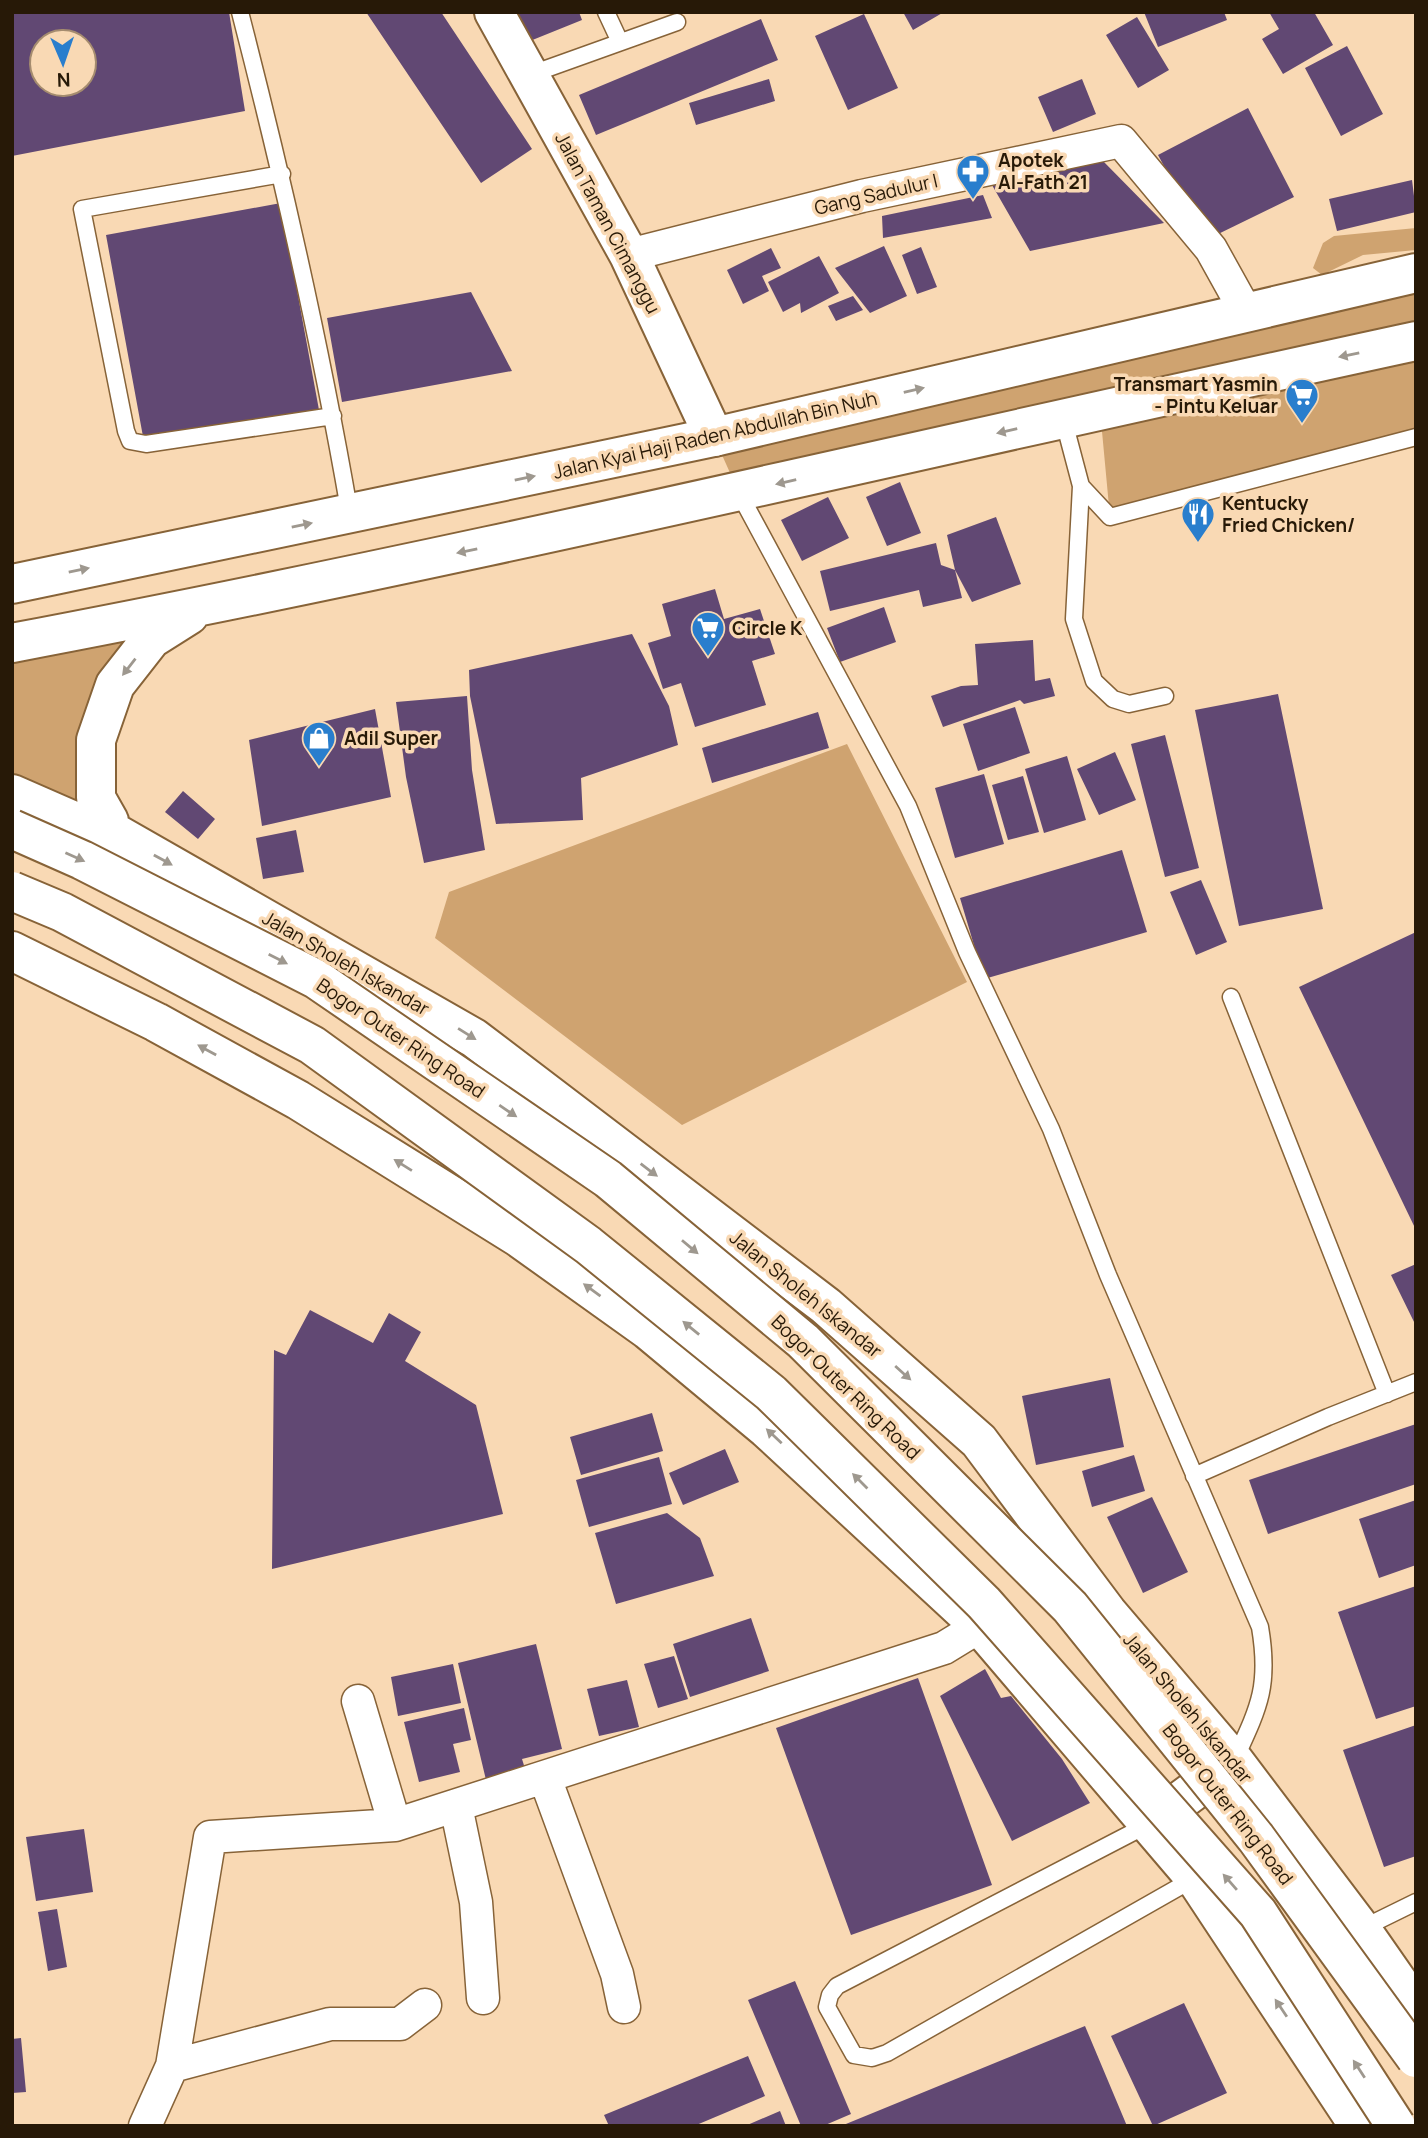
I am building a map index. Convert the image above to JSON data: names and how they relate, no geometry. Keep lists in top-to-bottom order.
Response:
{
  "streets": {
    "main road": [
      "Jalan Taman Cimanggu",
      "Jalan Kyai Haji Raden Abdullah Bin Nuh",
      "Jalan Sholeh Iskandar",
      "Bogor Outer Ring Road"
    ],
    "street": ["Gang Sadulur I"]
  },
  "crossings": [
    ["Gang Sadulur I", "Jalan Taman Cimanggu"],
    ["Gang Sadulur I", "Jalan Kyai Haji Raden Abdullah Bin Nuh"],
    ["Jalan Taman Cimanggu", "Jalan Kyai Haji Raden Abdullah Bin Nuh"]
  ],
  "places": {
    "pharmacy": ["Apotek Al-Fath 21"],
    "supermarket": ["Transmart Yasmin - Pintu Keluar", "Circle K"],
    "restaurant": ["Kentucky Fried Chicken/"],
    "shop": ["Adil Super"]
  },
  "north": "bottom"
}
